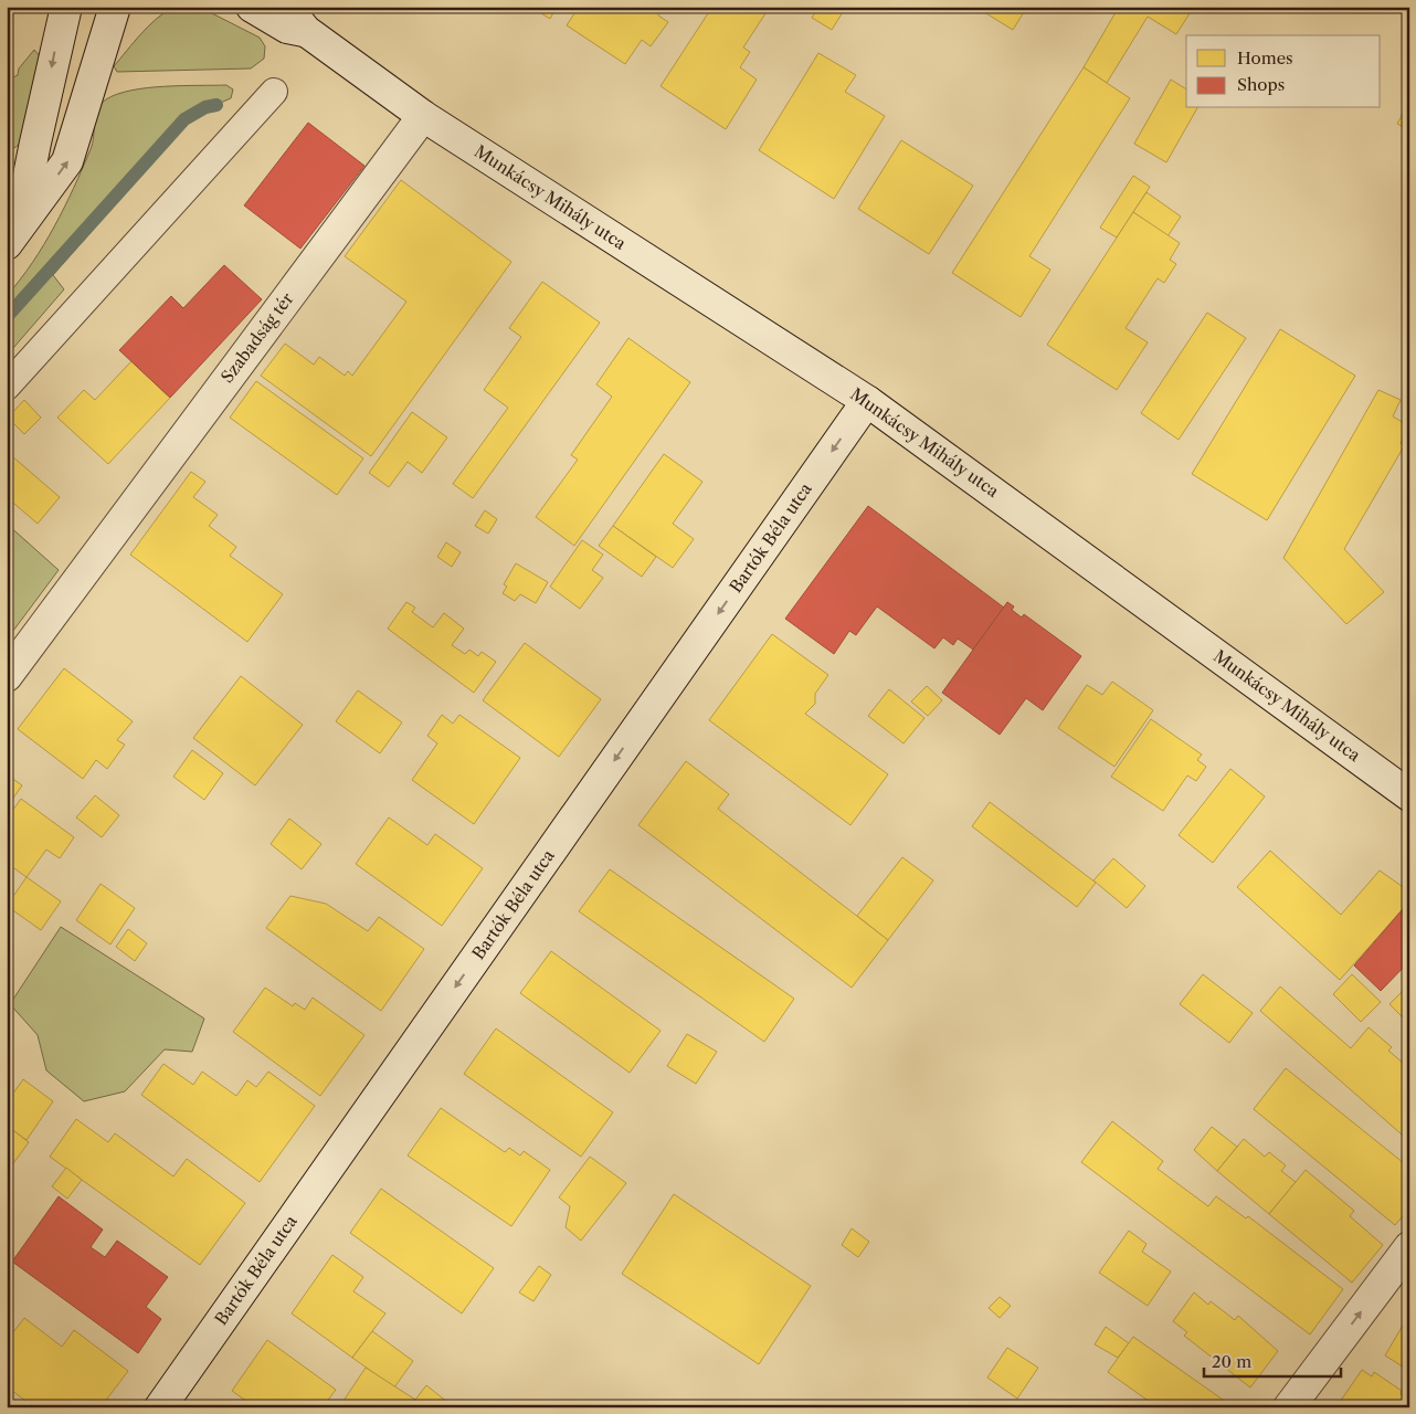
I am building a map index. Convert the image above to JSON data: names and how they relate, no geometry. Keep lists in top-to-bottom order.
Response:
{
  "streets": {
    "street": ["Munkácsy Mihály utca", "Szabadság tér", "Bartók Béla utca"]
  },
  "crossings": [
    ["Munkácsy Mihály utca", "Szabadság tér"],
    ["Munkácsy Mihály utca", "Bartók Béla utca"]
  ],
  "one_way": ["Bartók Béla utca"],
  "legend": ["Homes", "Shops"],
  "scale_bar": "20 m"
}
